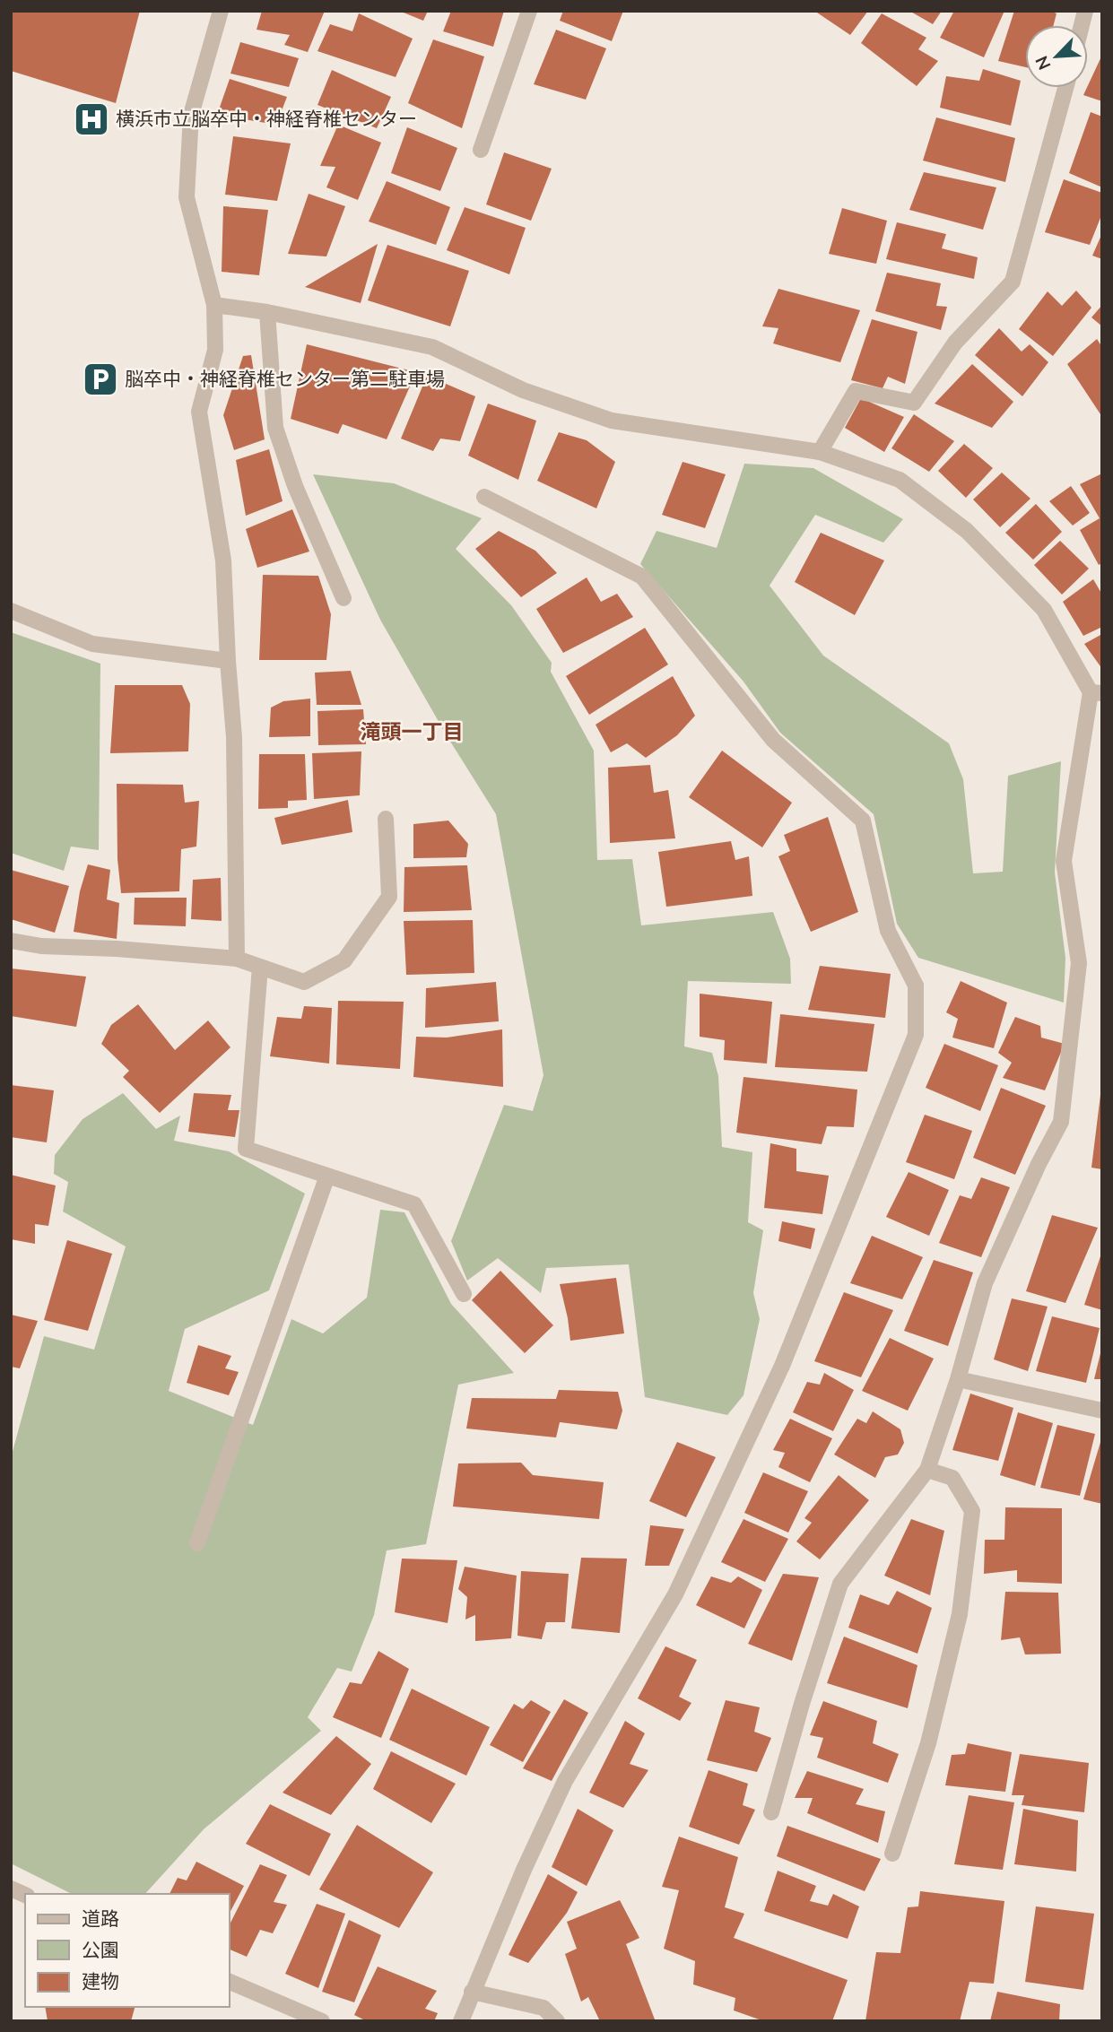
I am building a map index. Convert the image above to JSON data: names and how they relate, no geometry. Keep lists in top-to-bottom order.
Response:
{
  "districts": ["滝頭一丁目"],
  "places": {
    "hospital": ["横浜市立脳卒中・神経脊椎センター"],
    "parking": ["脳卒中・神経脊椎センター第二駐車場"]
  },
  "legend": ["道路", "公園", "建物"],
  "north": "bottom left"
}
